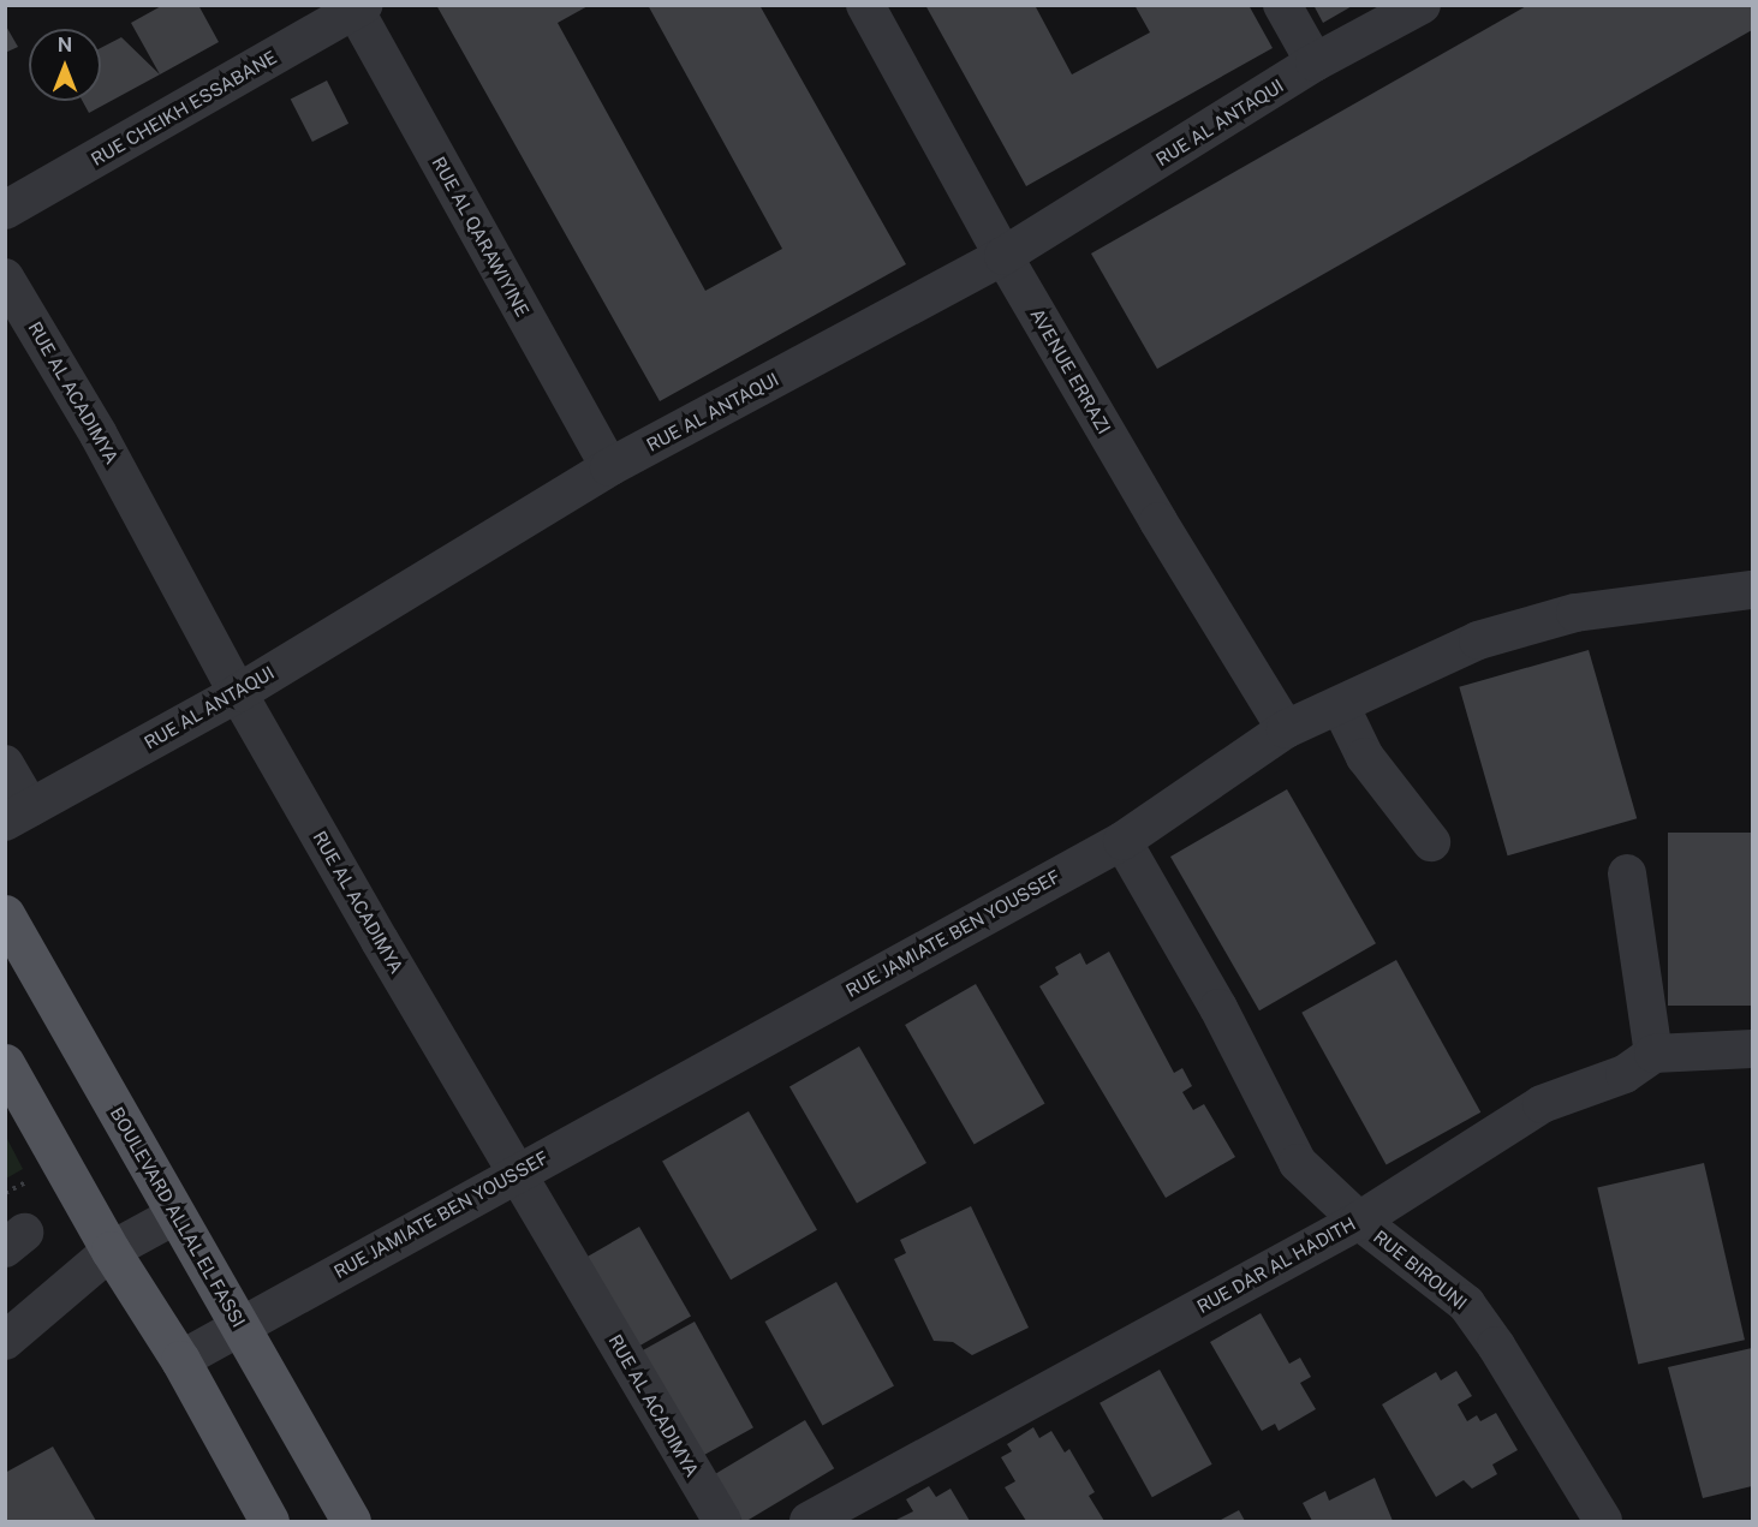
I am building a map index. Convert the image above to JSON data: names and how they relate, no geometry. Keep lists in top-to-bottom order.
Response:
{
  "streets": {
    "main road": ["BOULEVARD ALLAL EL FASSI"],
    "street": [
      "RUE CHEIKH ESSABANE",
      "RUE AL ANTAQUI",
      "RUE AL QARAWIYINE",
      "AVENUE ERRAZI",
      "RUE AL ACADIMYA",
      "RUE JAMIATE BEN YOUSSEF",
      "RUE DAR AL HADITH",
      "RUE BIROUNI"
    ]
  },
  "crossings": [
    ["RUE CHEIKH ESSABANE", "RUE AL QARAWIYINE"],
    ["RUE AL ANTAQUI", "RUE AL QARAWIYINE"],
    ["RUE AL ANTAQUI", "AVENUE ERRAZI"],
    ["RUE AL ANTAQUI", "RUE AL ACADIMYA"],
    ["AVENUE ERRAZI", "RUE JAMIATE BEN YOUSSEF"],
    ["RUE AL ACADIMYA", "RUE JAMIATE BEN YOUSSEF"],
    ["RUE JAMIATE BEN YOUSSEF", "BOULEVARD ALLAL EL FASSI"],
    ["RUE JAMIATE BEN YOUSSEF", "RUE BIROUNI"],
    ["RUE DAR AL HADITH", "RUE BIROUNI"]
  ],
  "north": "top"
}
